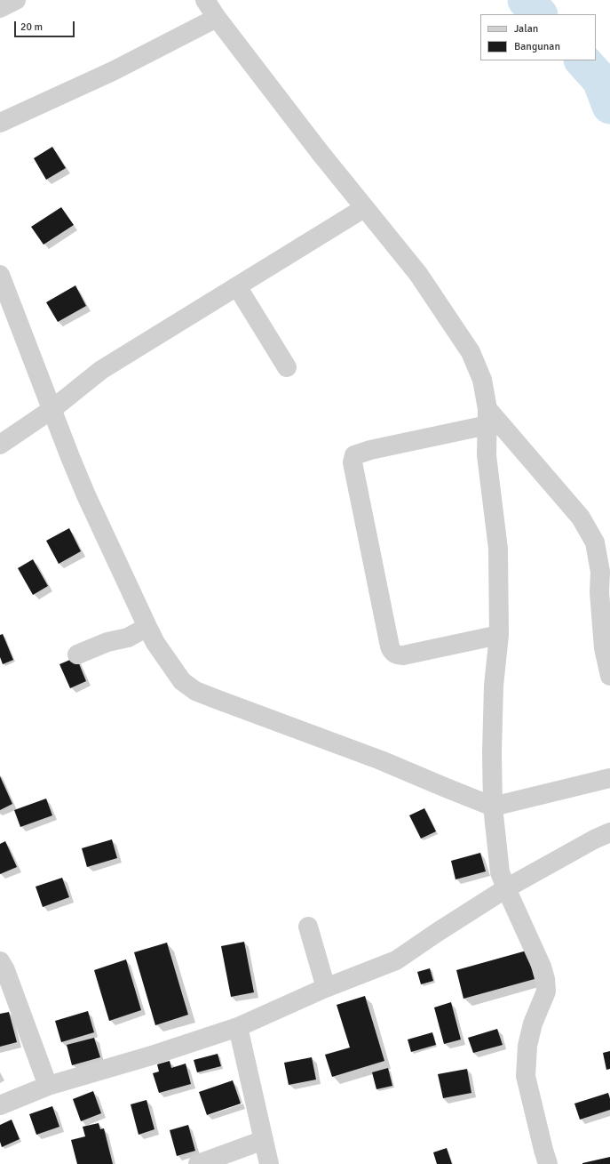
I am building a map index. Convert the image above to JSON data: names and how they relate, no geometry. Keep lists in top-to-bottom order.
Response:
{
  "legend": ["Jalan", "Bangunan"],
  "scale_bar": "20 m"
}
